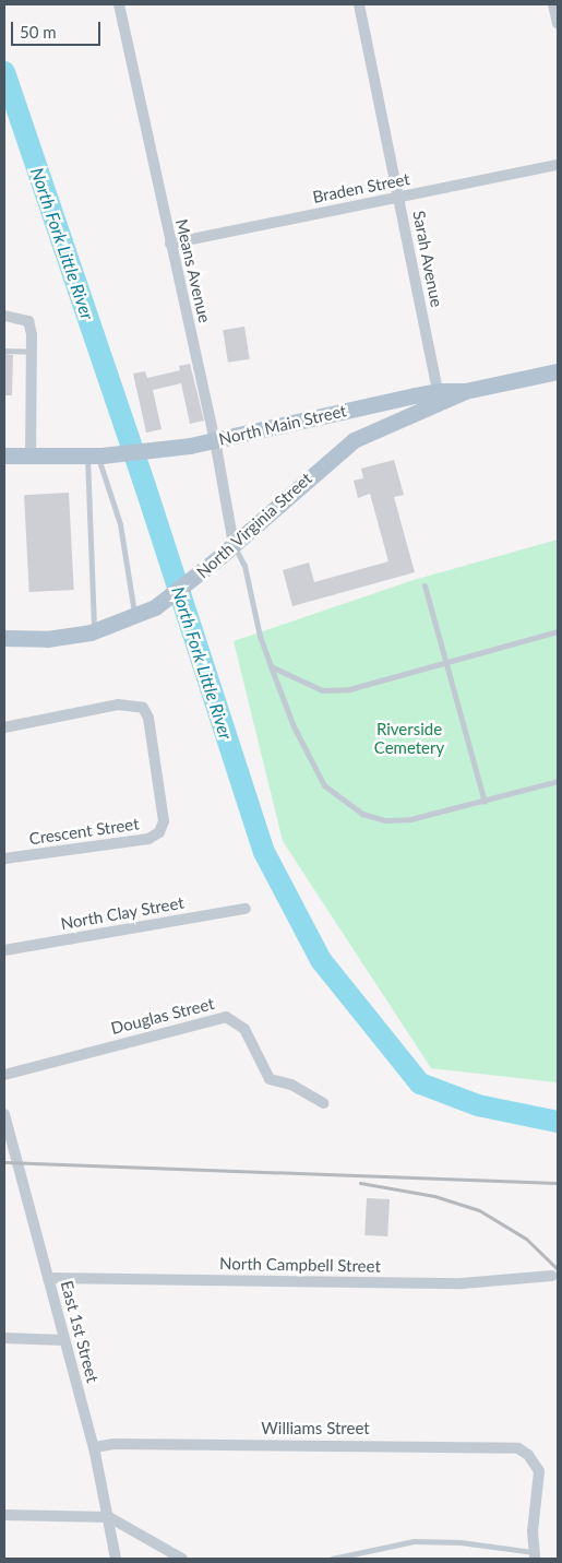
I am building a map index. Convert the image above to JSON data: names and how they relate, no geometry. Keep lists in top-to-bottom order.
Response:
{
  "streets": {
    "main road": ["North Main Street", "North Virginia Street"],
    "street": [
      "Braden Street",
      "Sarah Avenue",
      "Means Avenue",
      "Crescent Street",
      "North Clay Street",
      "Douglas Street",
      "North Campbell Street",
      "East 1st Street",
      "Williams Street"
    ]
  },
  "crossings": [
    ["Braden Street", "Sarah Avenue"],
    ["Braden Street", "Means Avenue"],
    ["Sarah Avenue", "North Main Street"],
    ["Means Avenue", "North Main Street"],
    ["Means Avenue", "North Virginia Street"],
    ["North Main Street", "North Virginia Street"],
    ["North Campbell Street", "East 1st Street"],
    ["East 1st Street", "Williams Street"]
  ],
  "water": ["North Fork Little River"],
  "parks": ["Riverside Cemetery"],
  "scale_bar": "50 m"
}
